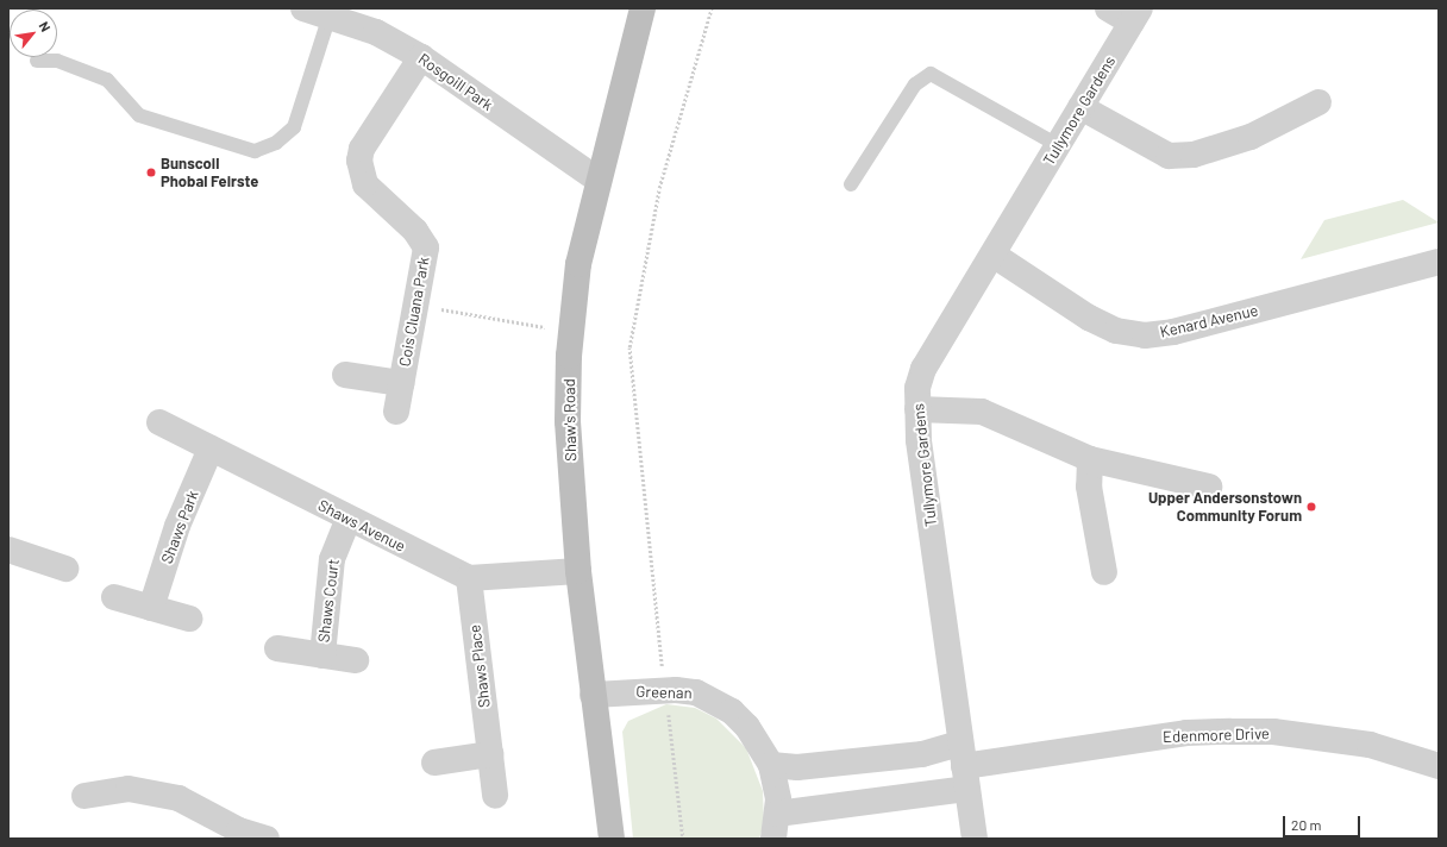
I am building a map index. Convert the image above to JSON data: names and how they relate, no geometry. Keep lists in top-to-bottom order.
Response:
{
  "streets": {
    "street": [
      "Rosgoill Park",
      "Tullymore Gardens",
      "Cois Cluana Park",
      "Kenard Avenue",
      "Shaw's Road",
      "Shaws Avenue",
      "Shaws Park",
      "Shaws Court",
      "Shaws Place",
      "Greenan",
      "Edenmore Drive"
    ]
  },
  "crossings": [
    ["Rosgoill Park", "Cois Cluana Park"],
    ["Rosgoill Park", "Shaw's Road"],
    ["Tullymore Gardens", "Kenard Avenue"],
    ["Tullymore Gardens", "Edenmore Drive"],
    ["Shaw's Road", "Shaws Avenue"],
    ["Shaw's Road", "Greenan"],
    ["Shaws Avenue", "Shaws Park"],
    ["Shaws Avenue", "Shaws Court"],
    ["Shaws Avenue", "Shaws Place"]
  ],
  "places": ["Bunscoil Phobal Feirste", "Upper Andersonstown Community Forum"],
  "scale_bar": "20 m",
  "north": "top right"
}
